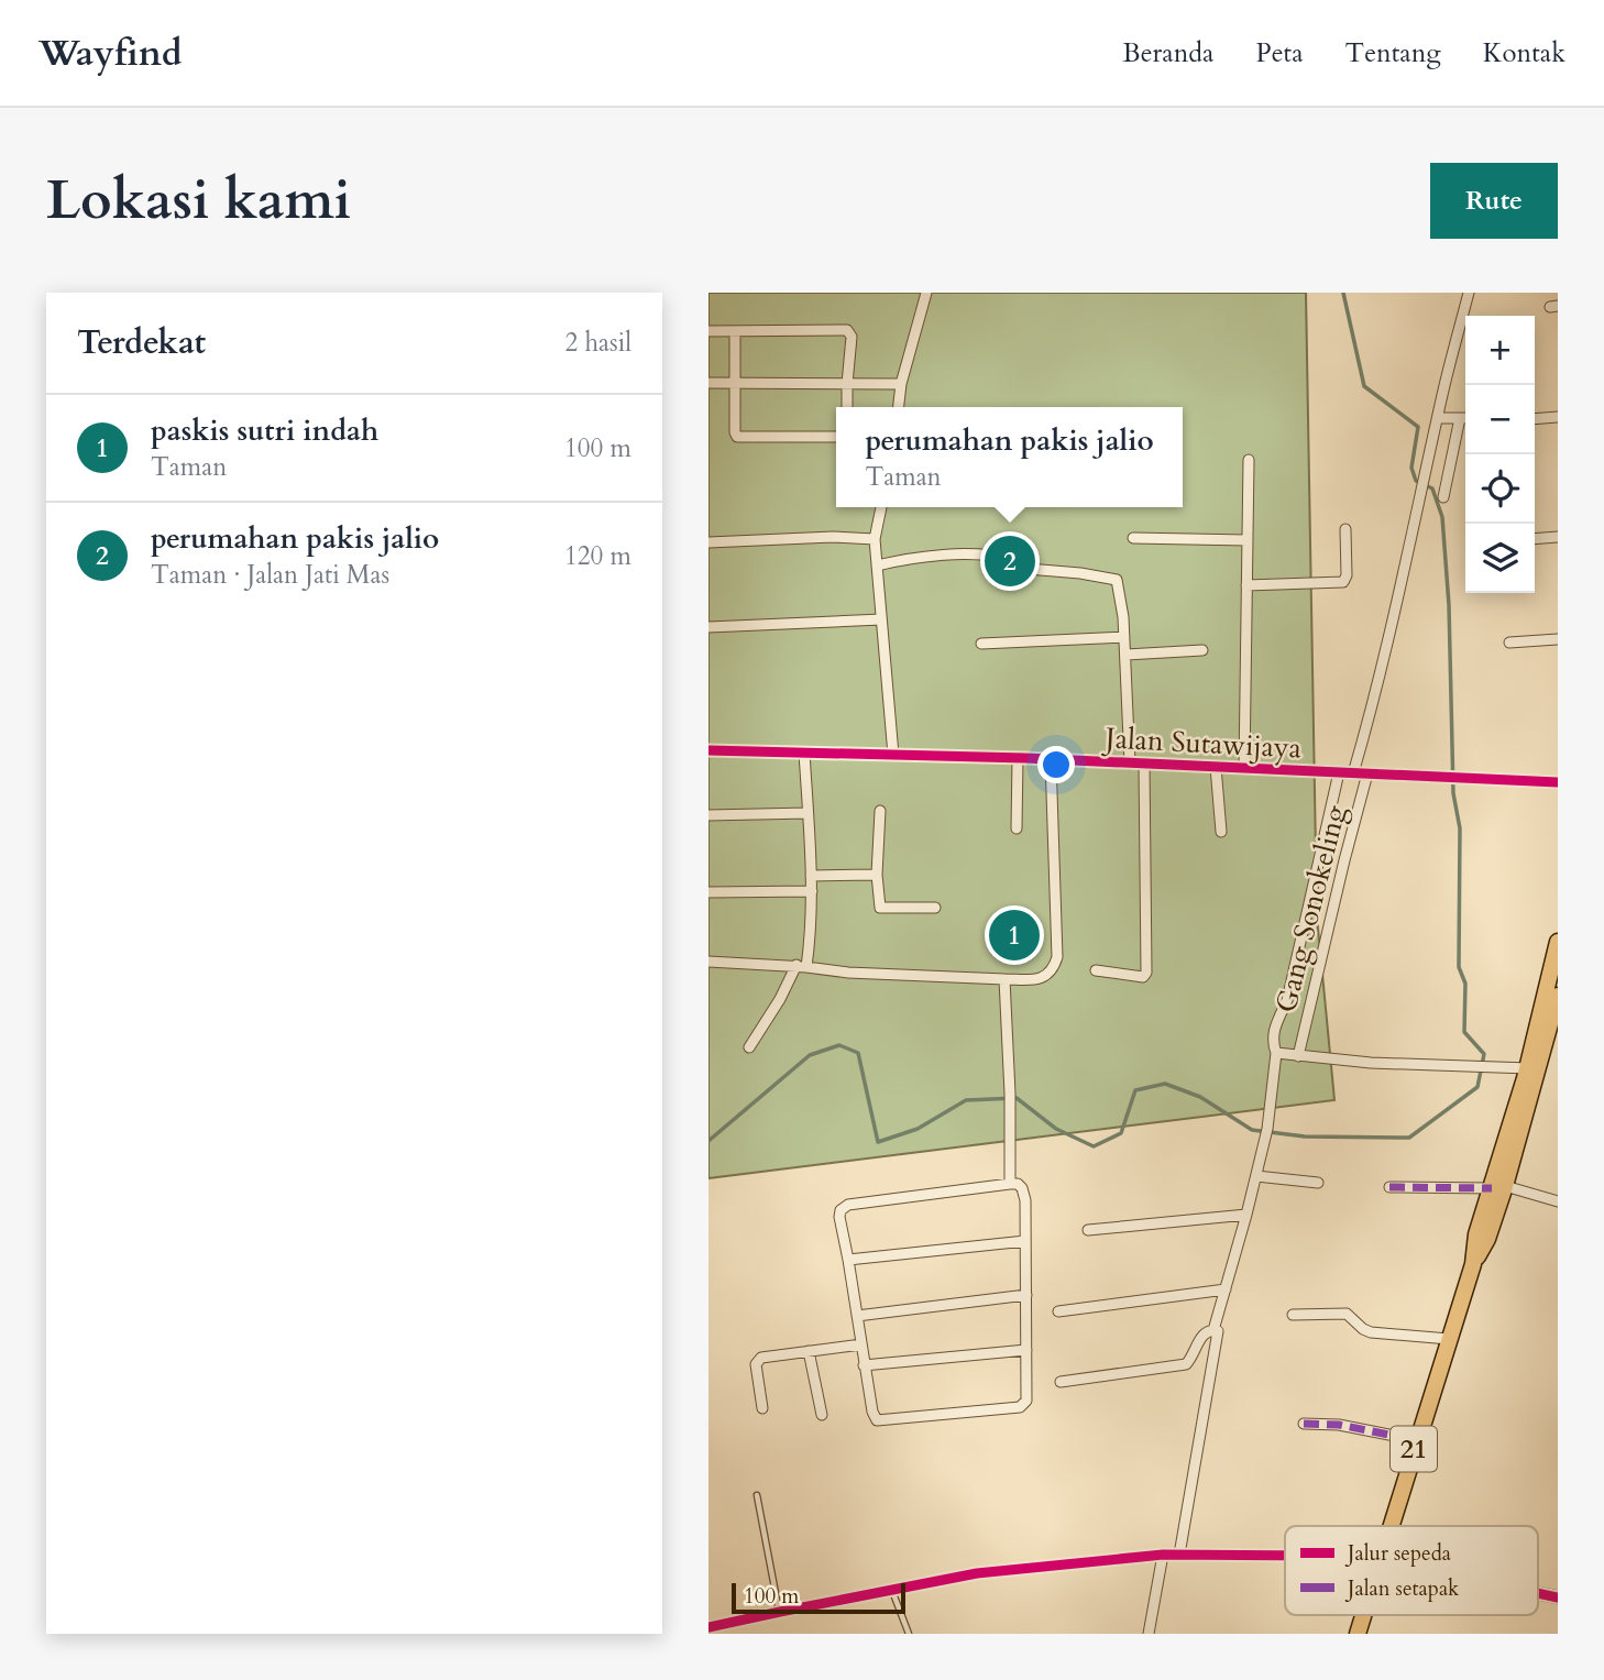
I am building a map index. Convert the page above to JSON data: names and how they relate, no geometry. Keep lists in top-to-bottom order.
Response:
{
  "streets": {
    "highway": ["21"],
    "street": ["Jalan Sutawijaya", "Gang Sonokeling"]
  },
  "crossings": [
    ["Jalan Sutawijaya", "Gang Sonokeling"]
  ],
  "legend": ["Jalur sepeda", "Jalan setapak"],
  "scale_bar": "100 m",
  "page": {
    "header": "Wayfind",
    "nav": [
      "Beranda",
      "Peta",
      "Tentang",
      "Kontak"
    ],
    "buttons": "Rute",
    "title": "Lokasi kami",
    "heading": ["Terdekat", "2 hasil"],
    "map_buttons": ["+", "−"],
    "list": [
      {
        "mark": "1",
        "name": "paskis sutri indah",
        "note": "Taman",
        "value": "100 m"
      },
      {
        "mark": "2",
        "name": "perumahan pakis jalio",
        "note": "Taman · Jalan Jati Mas",
        "value": "120 m"
      }
    ],
    "popup": ["perumahan pakis jalio", "Taman"],
    "pins": ["2", "1"],
    "scale": "100 m"
  }
}
